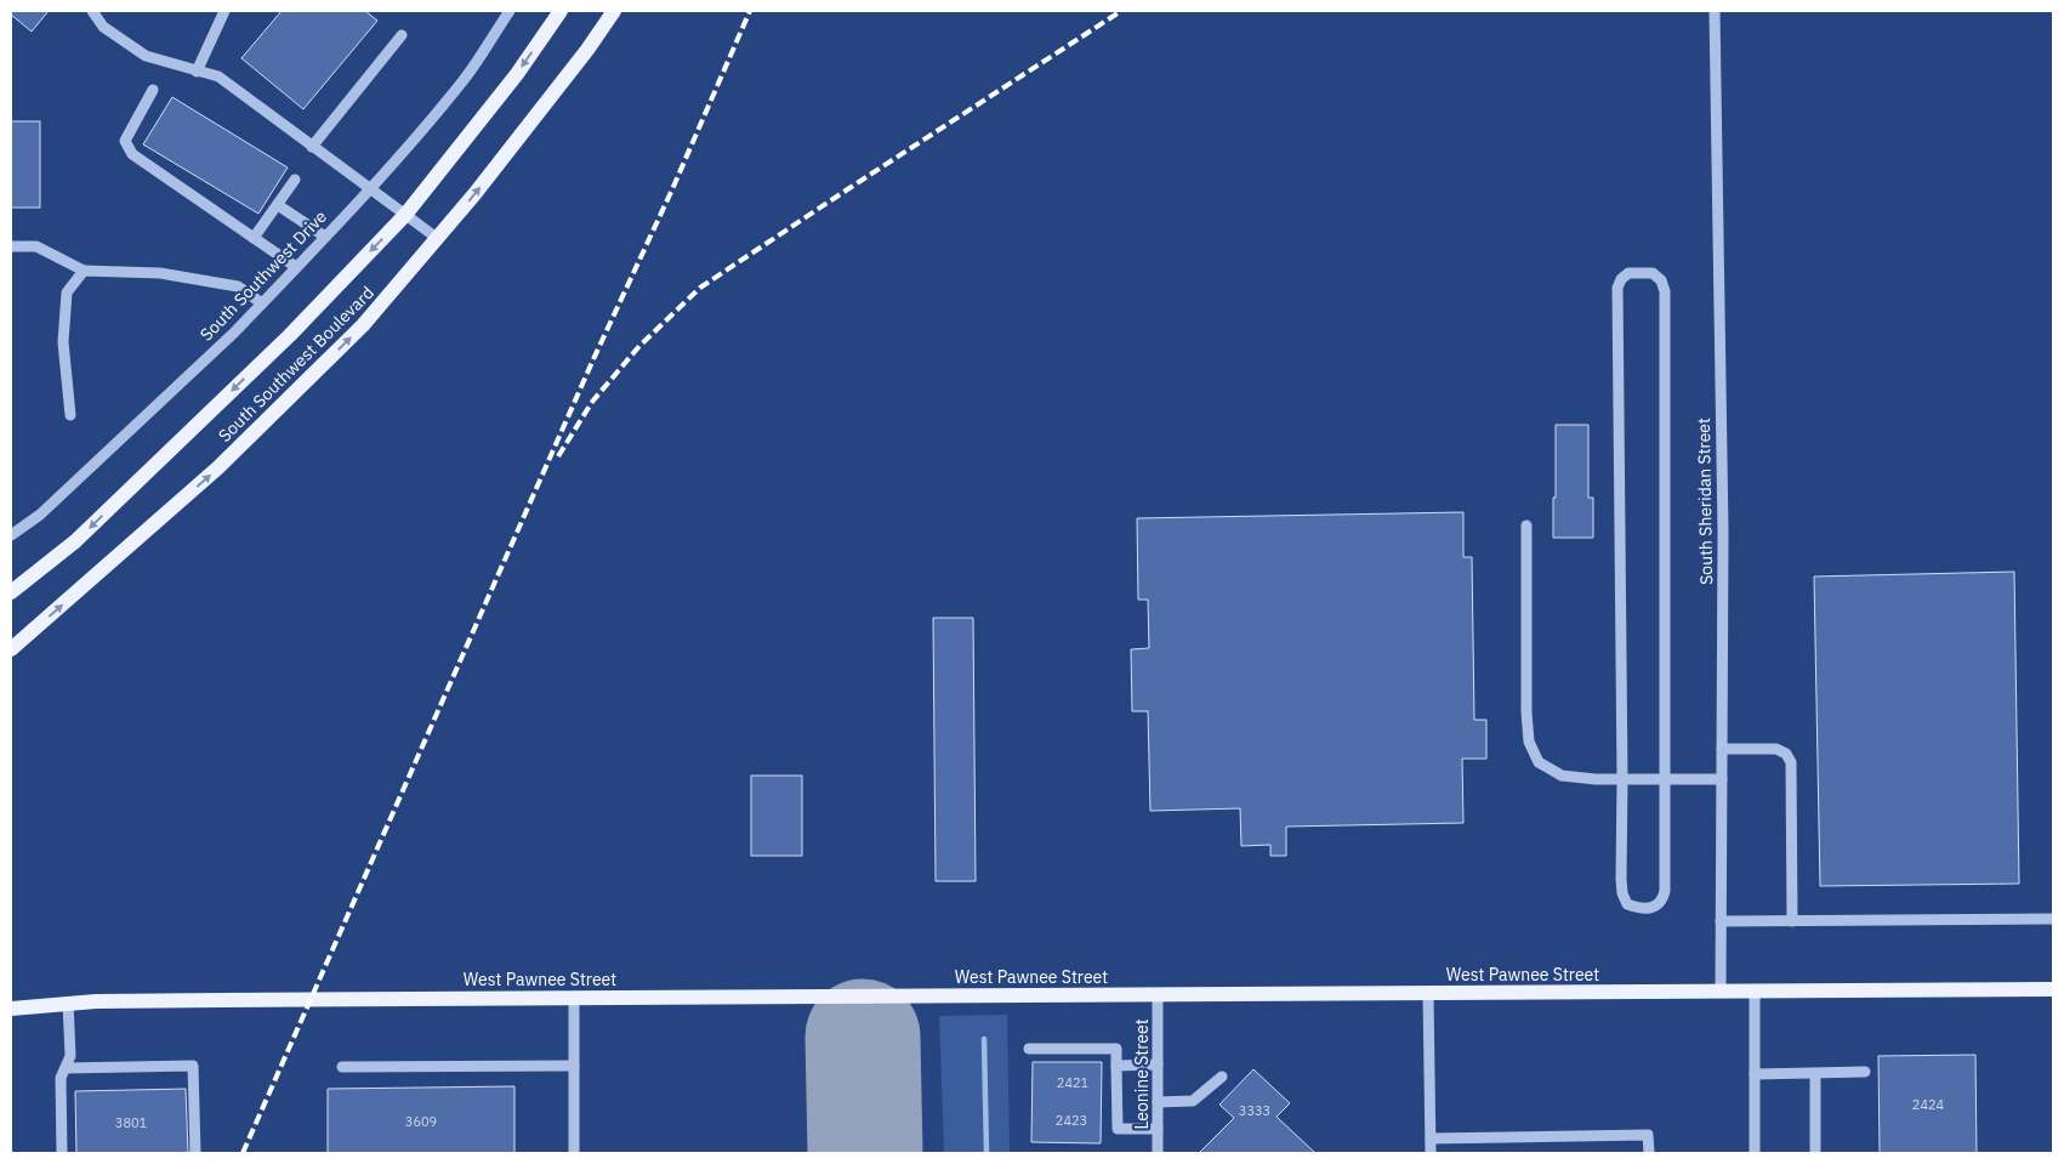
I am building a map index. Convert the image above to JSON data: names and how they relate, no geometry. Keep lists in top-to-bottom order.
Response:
{
  "streets": {
    "main road": ["South Southwest Boulevard", "West Pawnee Street"],
    "street": ["South Southwest Drive", "South Sheridan Street", "Leonine Street"]
  },
  "crossings": [
    ["South Sheridan Street", "West Pawnee Street"],
    ["West Pawnee Street", "Leonine Street"]
  ],
  "house_numbers": [
    "2421",
    "2424",
    "3333",
    "2423",
    "3609",
    "3801"
  ]
}
